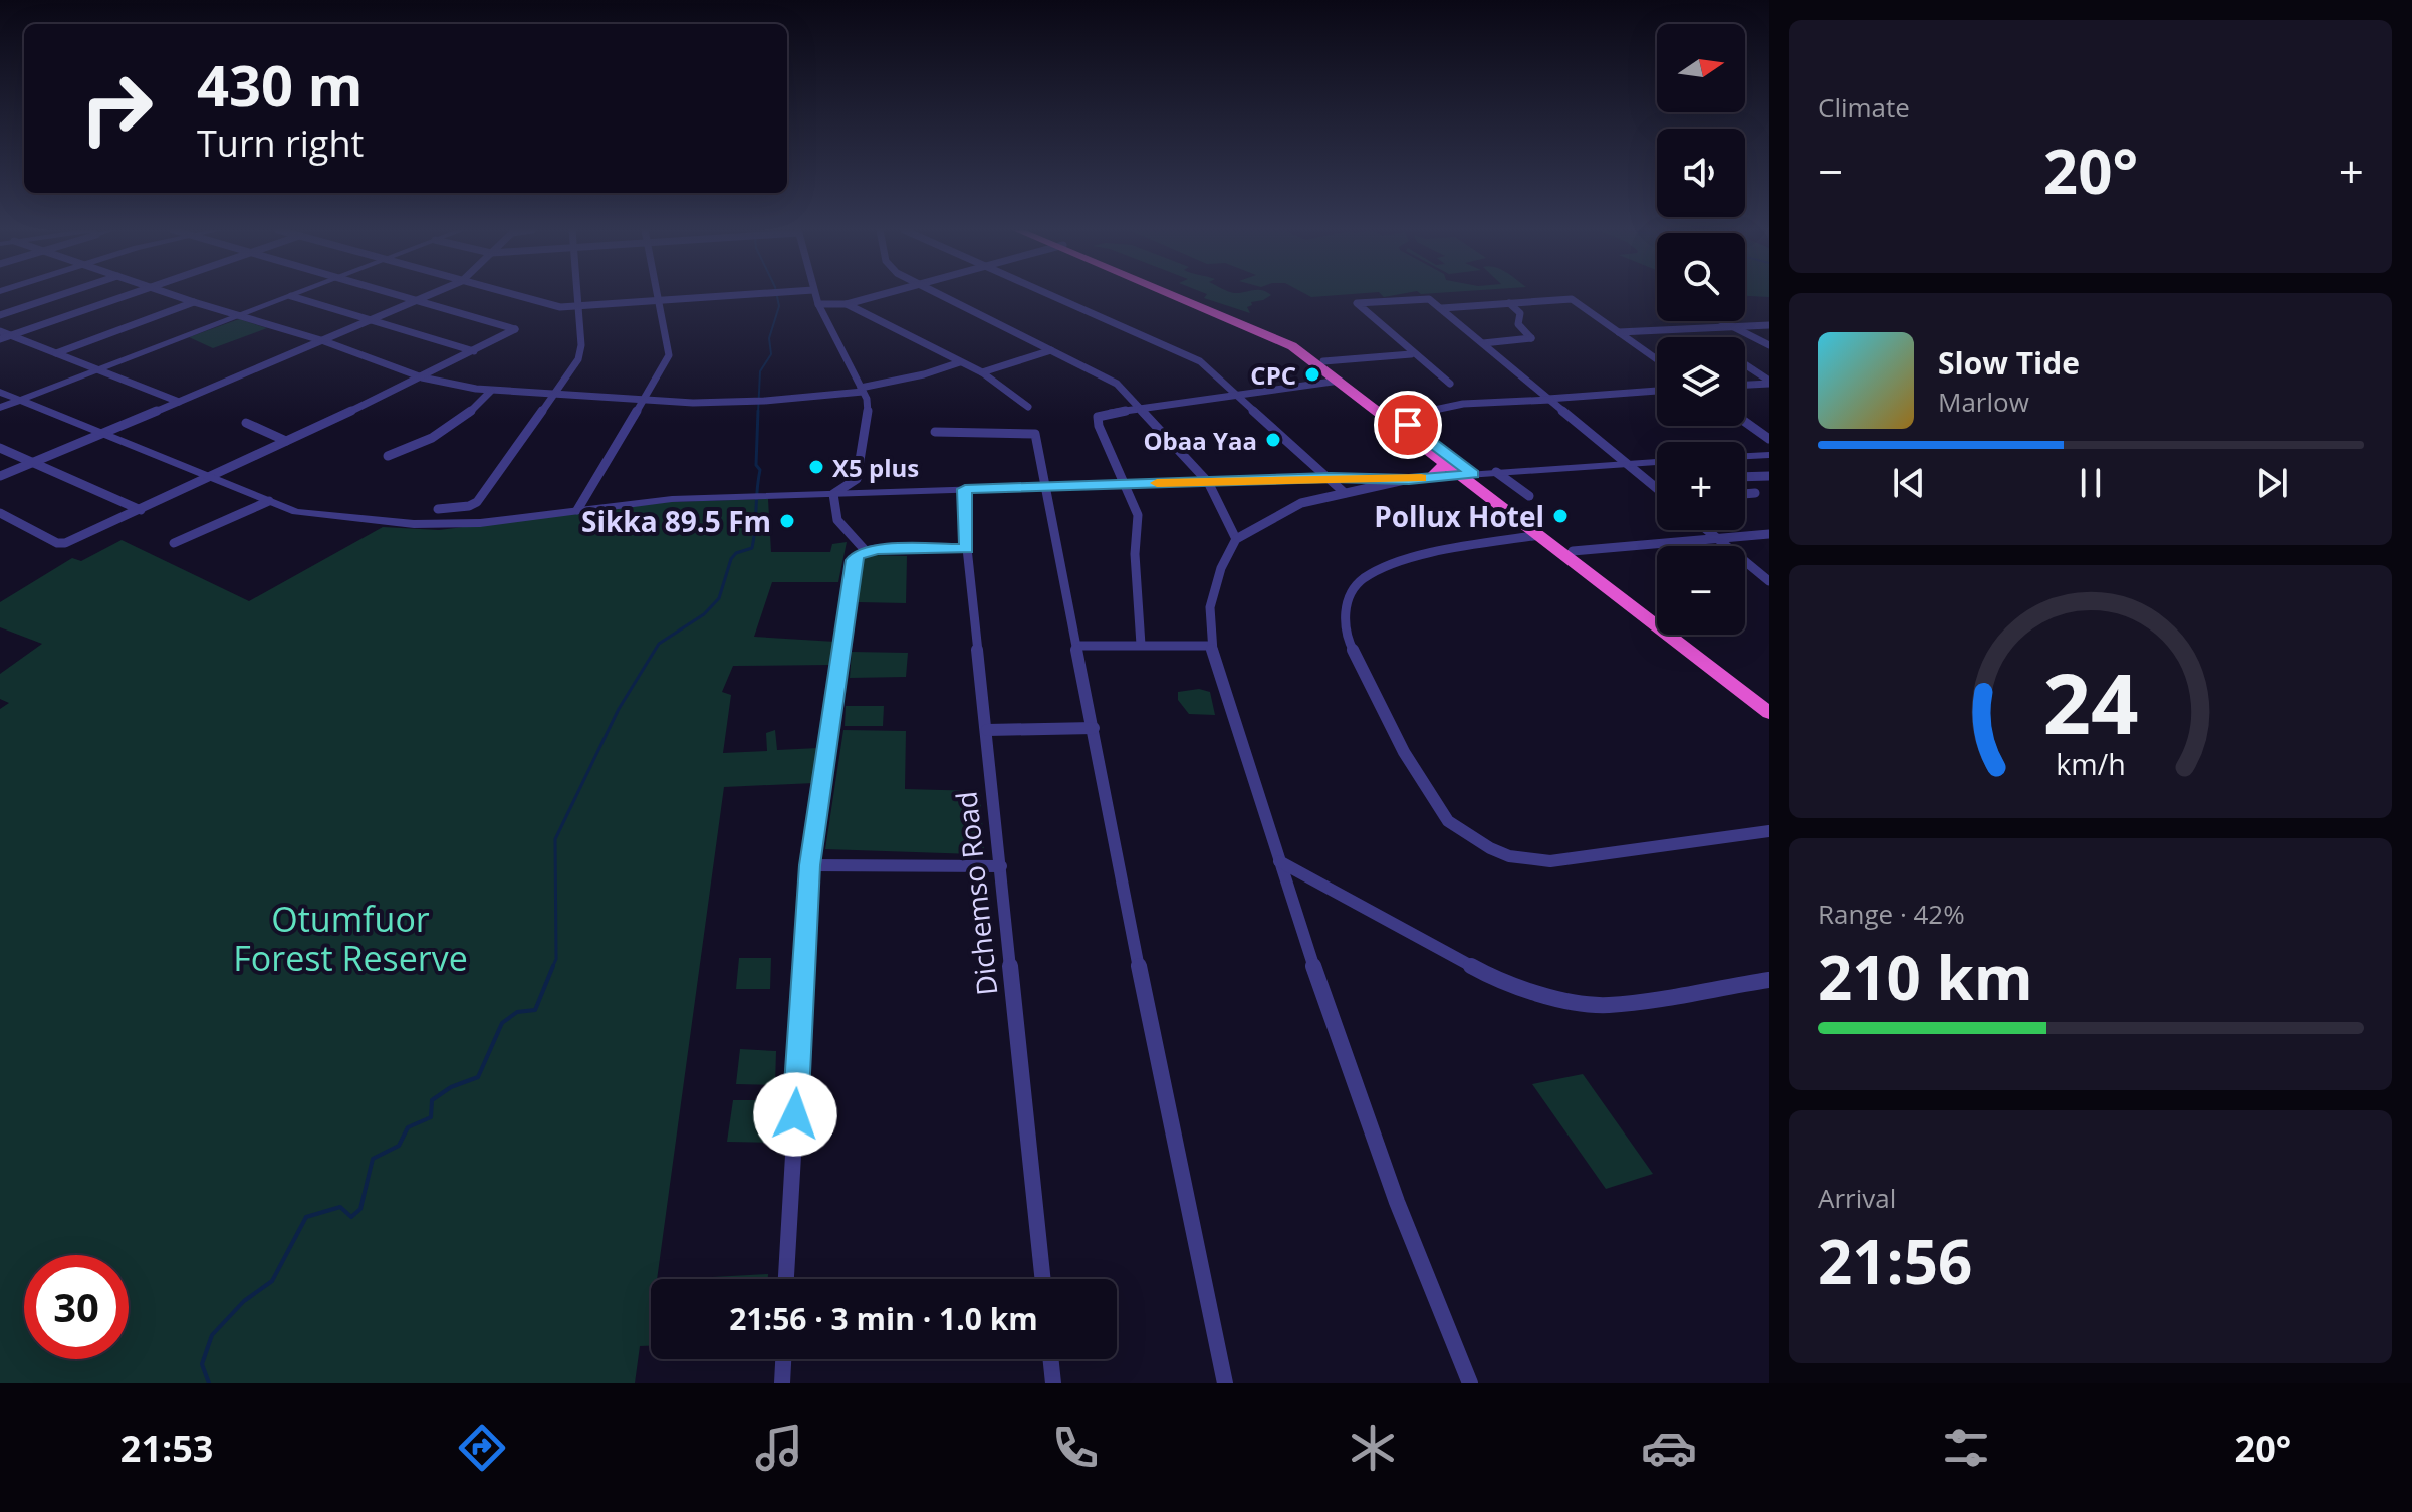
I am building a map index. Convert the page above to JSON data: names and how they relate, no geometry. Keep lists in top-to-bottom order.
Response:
{
  "streets": {
    "street": ["Dichemso Road"]
  },
  "parks": ["Otumfuor Forest Reserve"],
  "places": [
    "CPC",
    "Obaa Yaa",
    "X5 plus",
    "Pollux Hotel",
    "Sikka 89.5 Fm"
  ],
  "north": "right",
  "page": {
    "tile": [
      "Climate",
      ["Range · 42%", "210 km"],
      ["Arrival", "21:56"]
    ],
    "map_buttons": ["+", "−"],
    "turn": ["430 m", "Turn right"],
    "heat": ["−", "20°", "+"],
    "song": ["Slow Tide", "Marlow"],
    "limit": "30",
    "trip": "21:56 · 3 min · 1.0 km",
    "tabs": ["21:53", "20°"],
    "gauge": ["24", "km/h"]
  }
}
